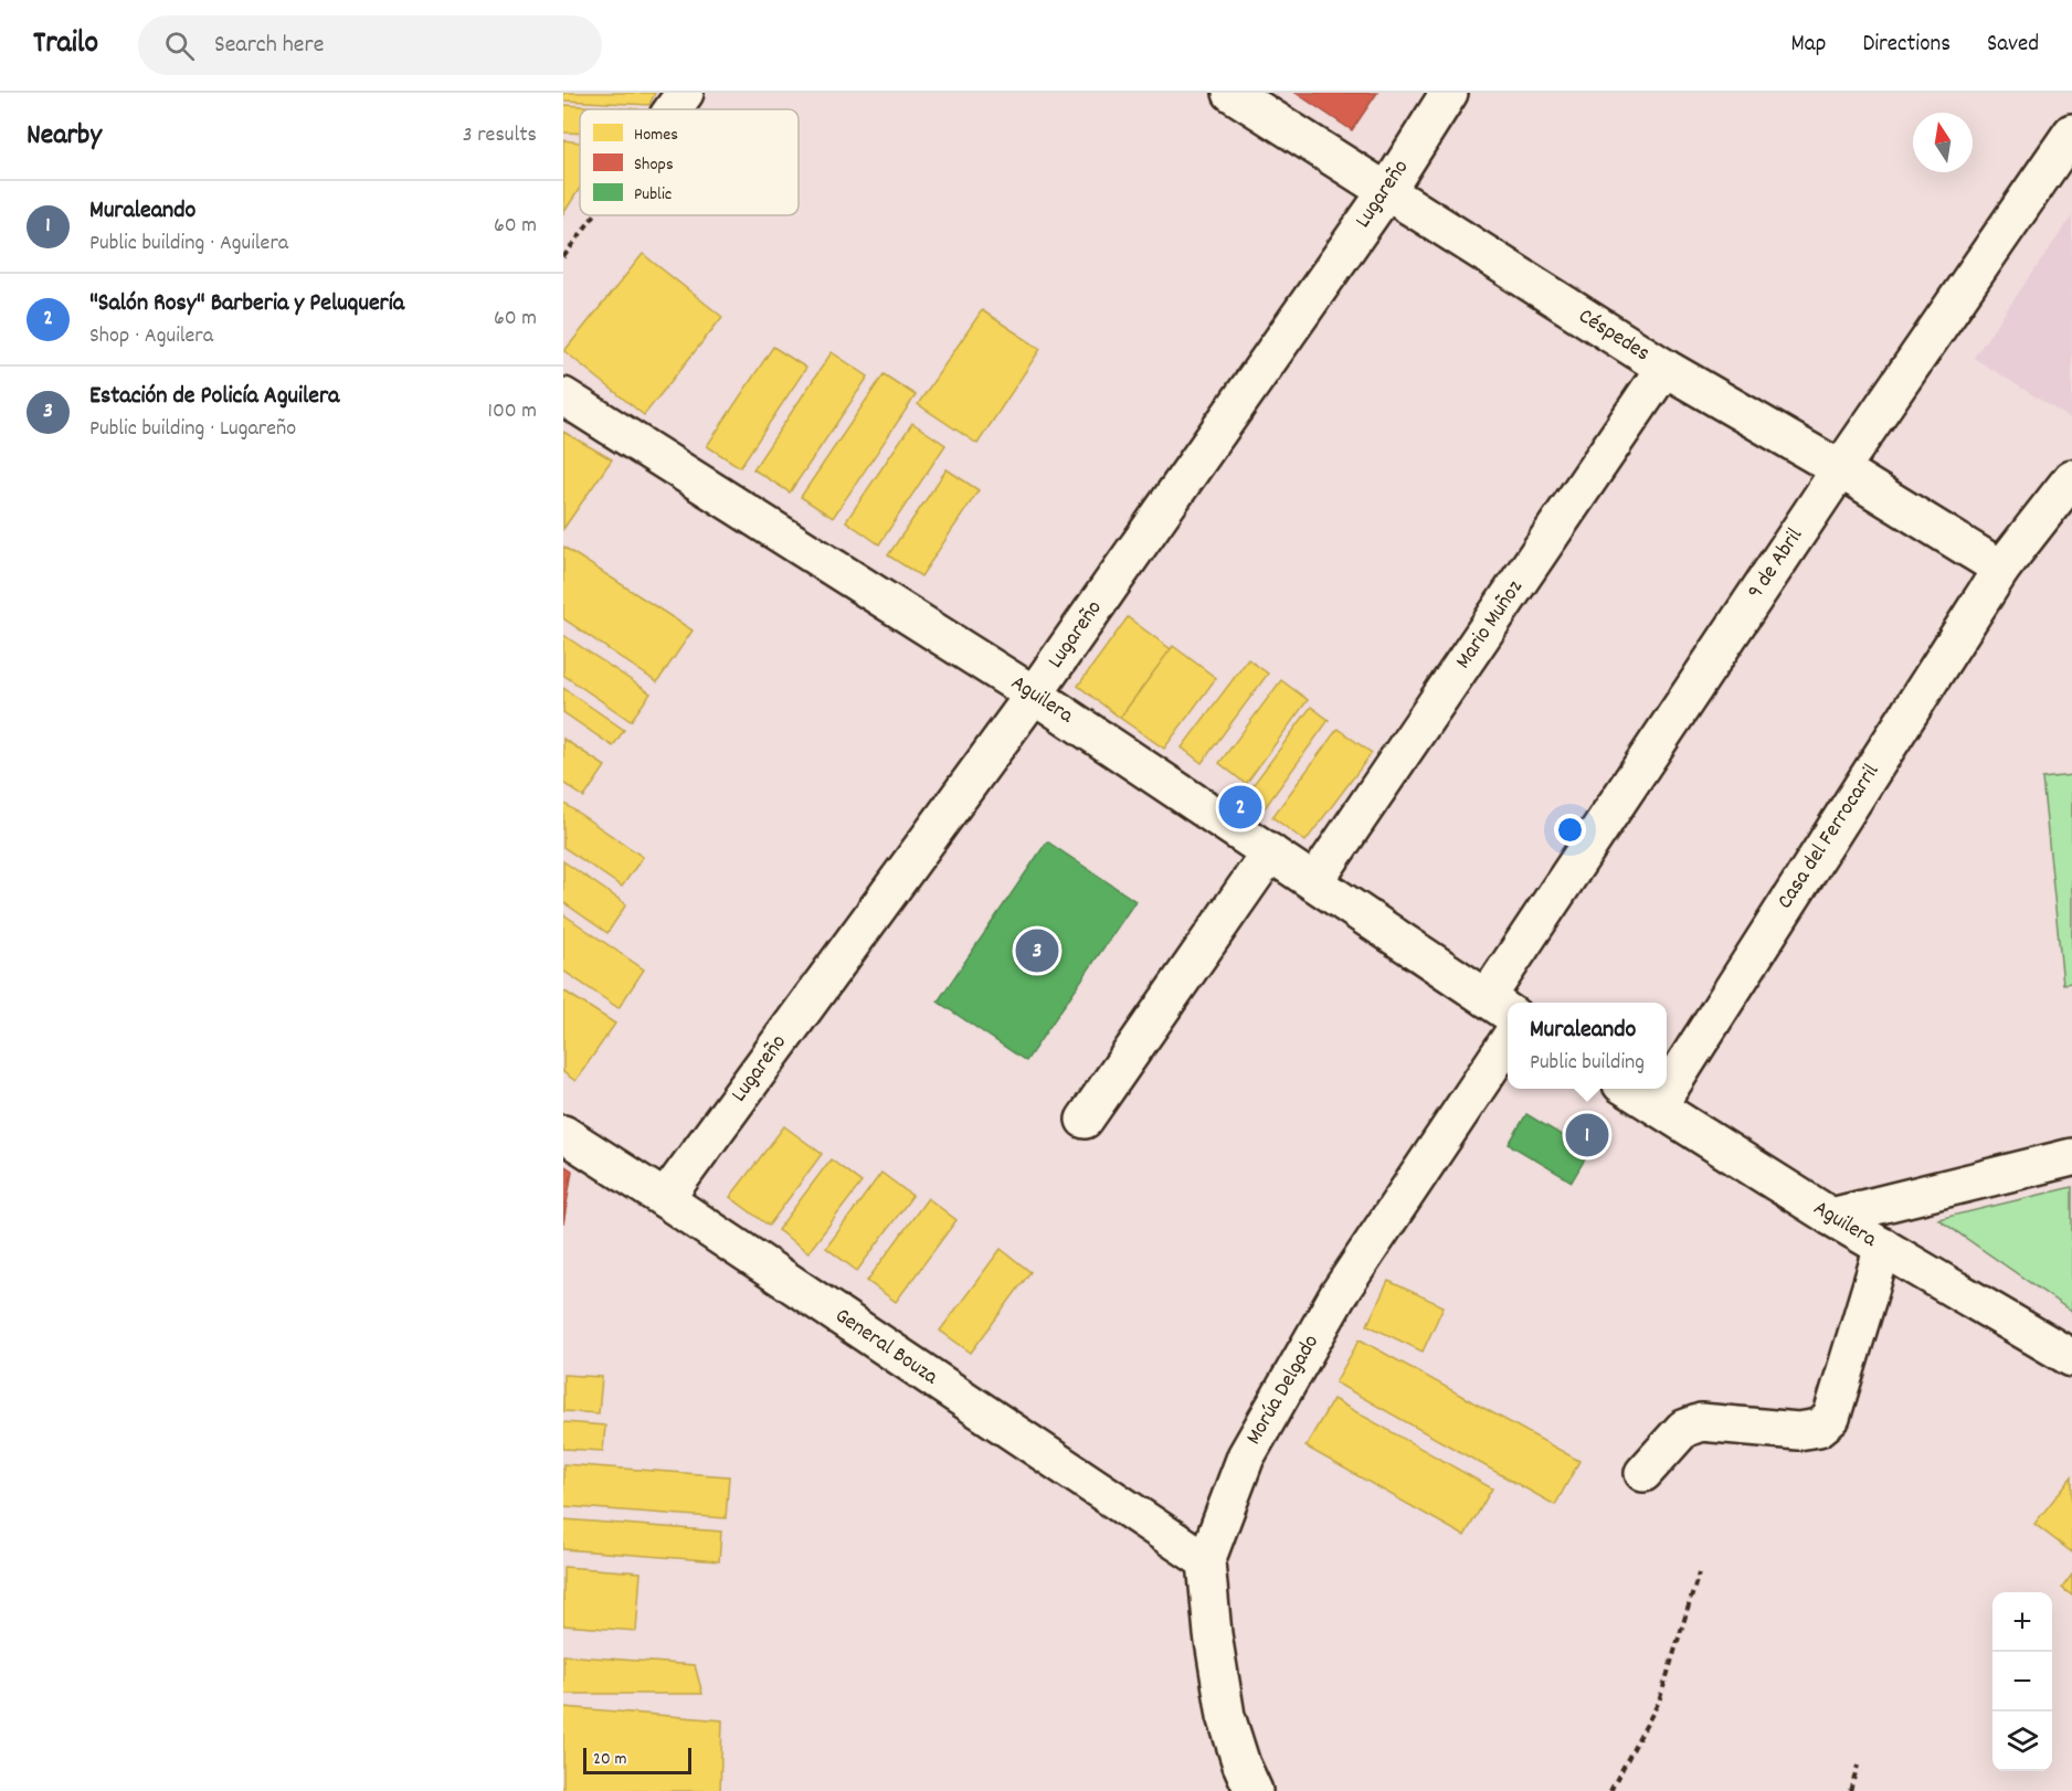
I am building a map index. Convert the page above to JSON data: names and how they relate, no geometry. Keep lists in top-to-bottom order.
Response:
{
  "streets": {
    "street": [
      "Lugareño",
      "Céspedes",
      "9 de Abril",
      "Mario Muñoz",
      "Aguilera",
      "Casa del Ferrocarril",
      "General Bouza",
      "Morúa Delgado"
    ]
  },
  "crossings": [
    ["Lugareño", "Céspedes"],
    ["Lugareño", "Aguilera"],
    ["Lugareño", "General Bouza"],
    ["Céspedes", "9 de Abril"],
    ["Céspedes", "Mario Muñoz"],
    ["Céspedes", "Casa del Ferrocarril"],
    ["9 de Abril", "Aguilera"],
    ["Mario Muñoz", "Aguilera"],
    ["Aguilera", "Casa del Ferrocarril"],
    ["General Bouza", "Morúa Delgado"]
  ],
  "legend": ["Homes", "Shops", "Public"],
  "scale_bar": "20 m",
  "north": "top",
  "page": {
    "header": "Trailo",
    "search": "Search here",
    "nav": ["Map", "Directions", "Saved"],
    "heading": ["Nearby", "3 results"],
    "list": [
      {
        "mark": "1",
        "name": "Muraleando",
        "note": "Public building · Aguilera",
        "value": "60 m"
      },
      {
        "mark": "2",
        "name": "\"Salón Rosy\" Barberia y Peluquería",
        "note": "Shop · Aguilera",
        "value": "60 m"
      },
      {
        "mark": "3",
        "name": "Estación de Policía Aguilera",
        "note": "Public building · Lugareño",
        "value": "100 m"
      }
    ],
    "pins": ["2", "3", "1"],
    "popup": ["Muraleando", "Public building"],
    "map_buttons": ["+", "−"],
    "scale": "20 m"
  }
}
